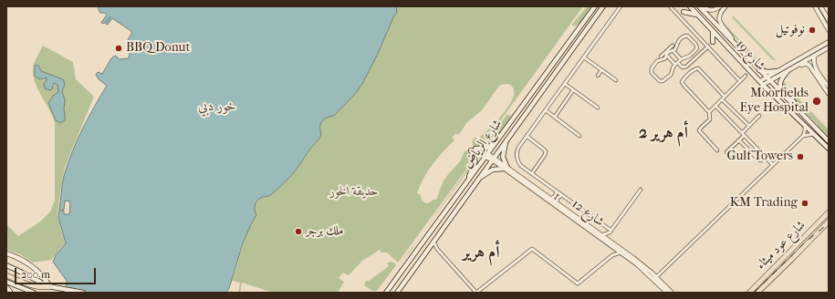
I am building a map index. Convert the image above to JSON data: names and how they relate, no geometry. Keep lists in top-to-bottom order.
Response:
{
  "streets": {
    "main road": ["شارع 19", "شارع الرياض", "شارع عود ميثاء"],
    "street": ["شارع 12"]
  },
  "crossings": [
    ["شارع الرياض", "شارع 12"]
  ],
  "districts": ["أم هرير 2", "أم هرير"],
  "water": ["خور دبي"],
  "parks": ["حديقة الخور"],
  "places": [
    "نوفوتيل",
    "BBQ Donut",
    "Moorfields Eye Hospital",
    "Gulf Towers",
    "KM Trading",
    "ملك برجر"
  ],
  "scale_bar": "200 m"
}
